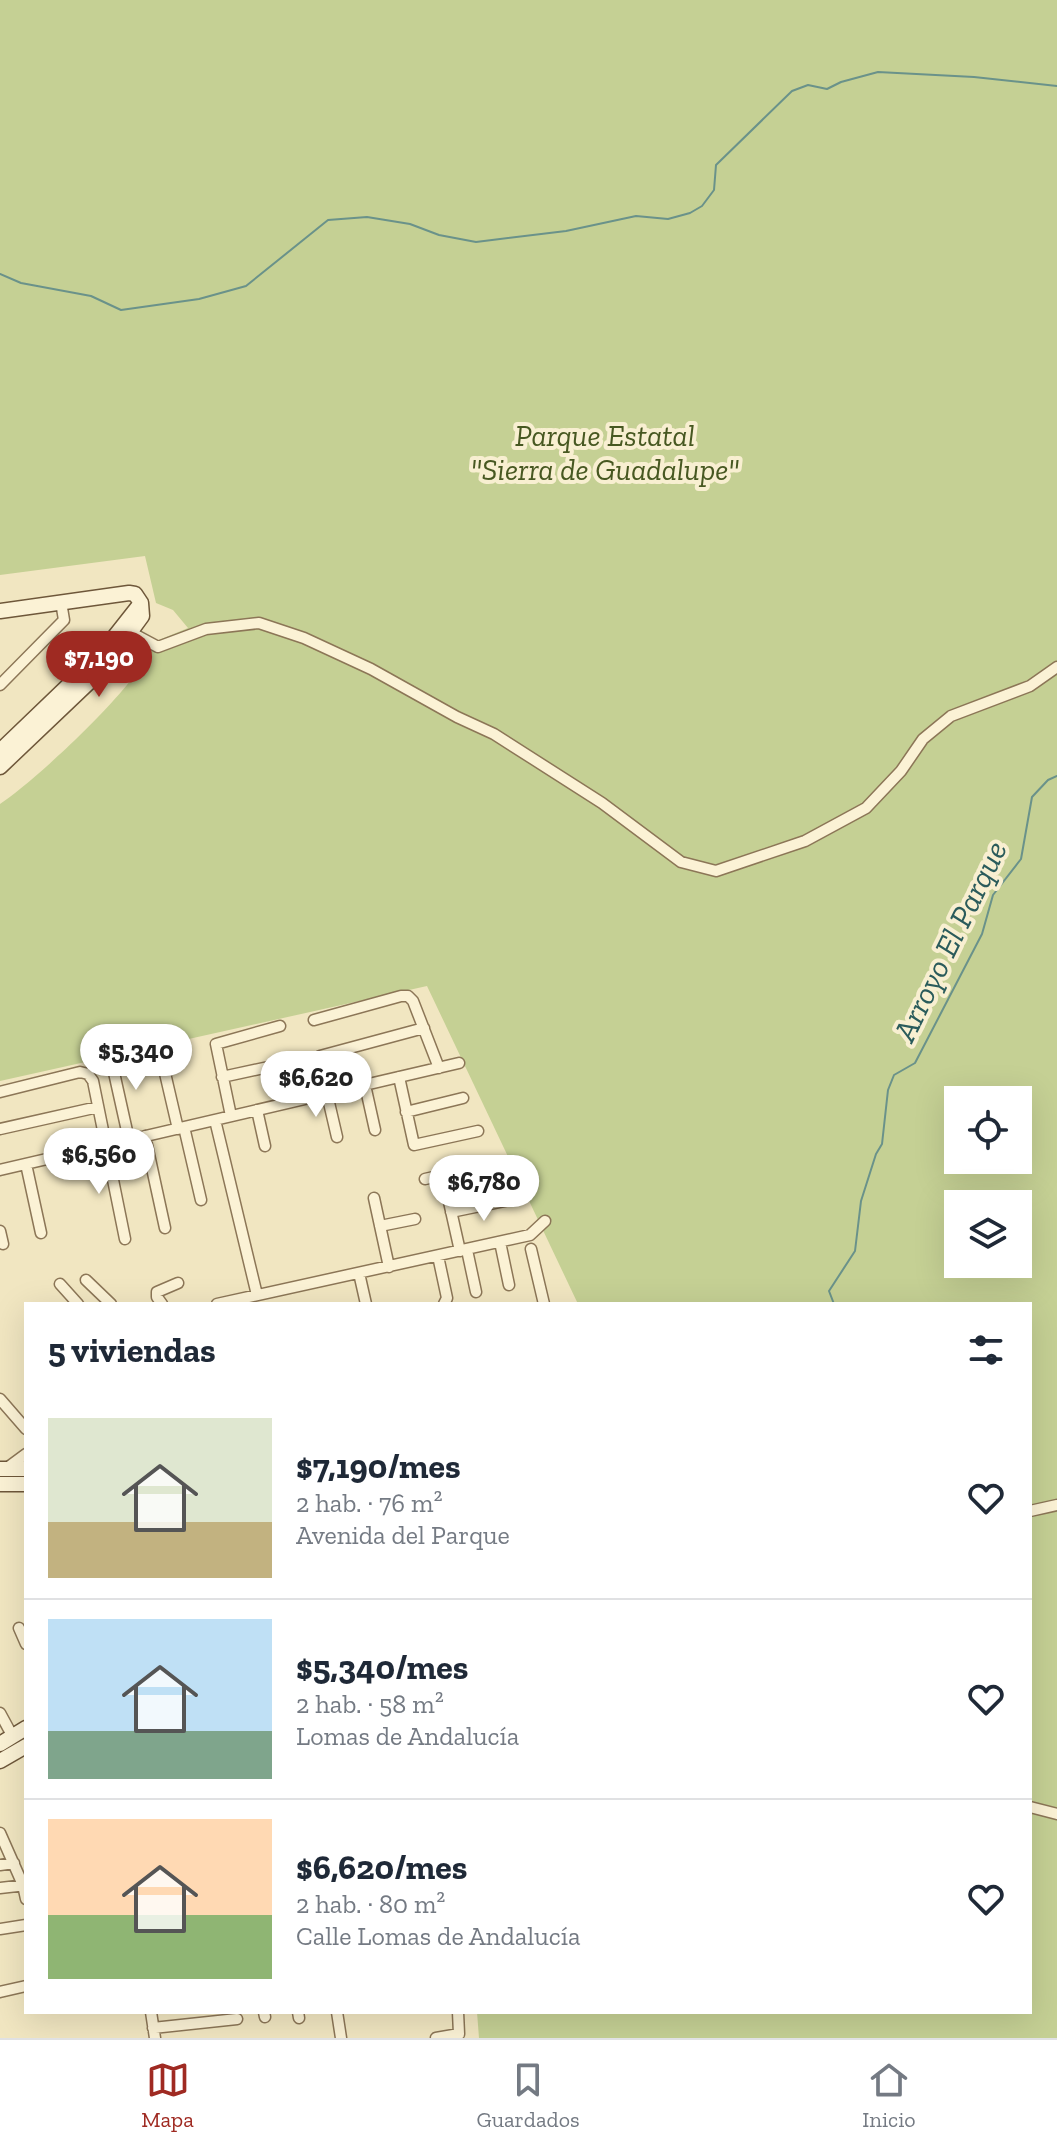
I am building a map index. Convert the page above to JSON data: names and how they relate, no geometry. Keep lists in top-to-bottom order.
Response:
{
  "water": ["Arroyo El Parque"],
  "parks": ["Parque Estatal \"Sierra de Guadalupe\""],
  "page": {
    "price": [
      "$7,190",
      "$5,340",
      "$6,620",
      "$6,560",
      "$6,780"
    ],
    "heading": "5 viviendas",
    "list": [
      {
        "name": "$7,190/mes",
        "note": "2 hab. · 76 m² · Avenida del Parque"
      },
      {
        "name": "$5,340/mes",
        "note": "2 hab. · 58 m² · Lomas de Andalucía"
      },
      {
        "name": "$6,620/mes",
        "note": "2 hab. · 80 m² · Calle Lomas de Andalucía"
      }
    ],
    "tabs": ["Mapa", "Guardados", "Inicio"]
  }
}
